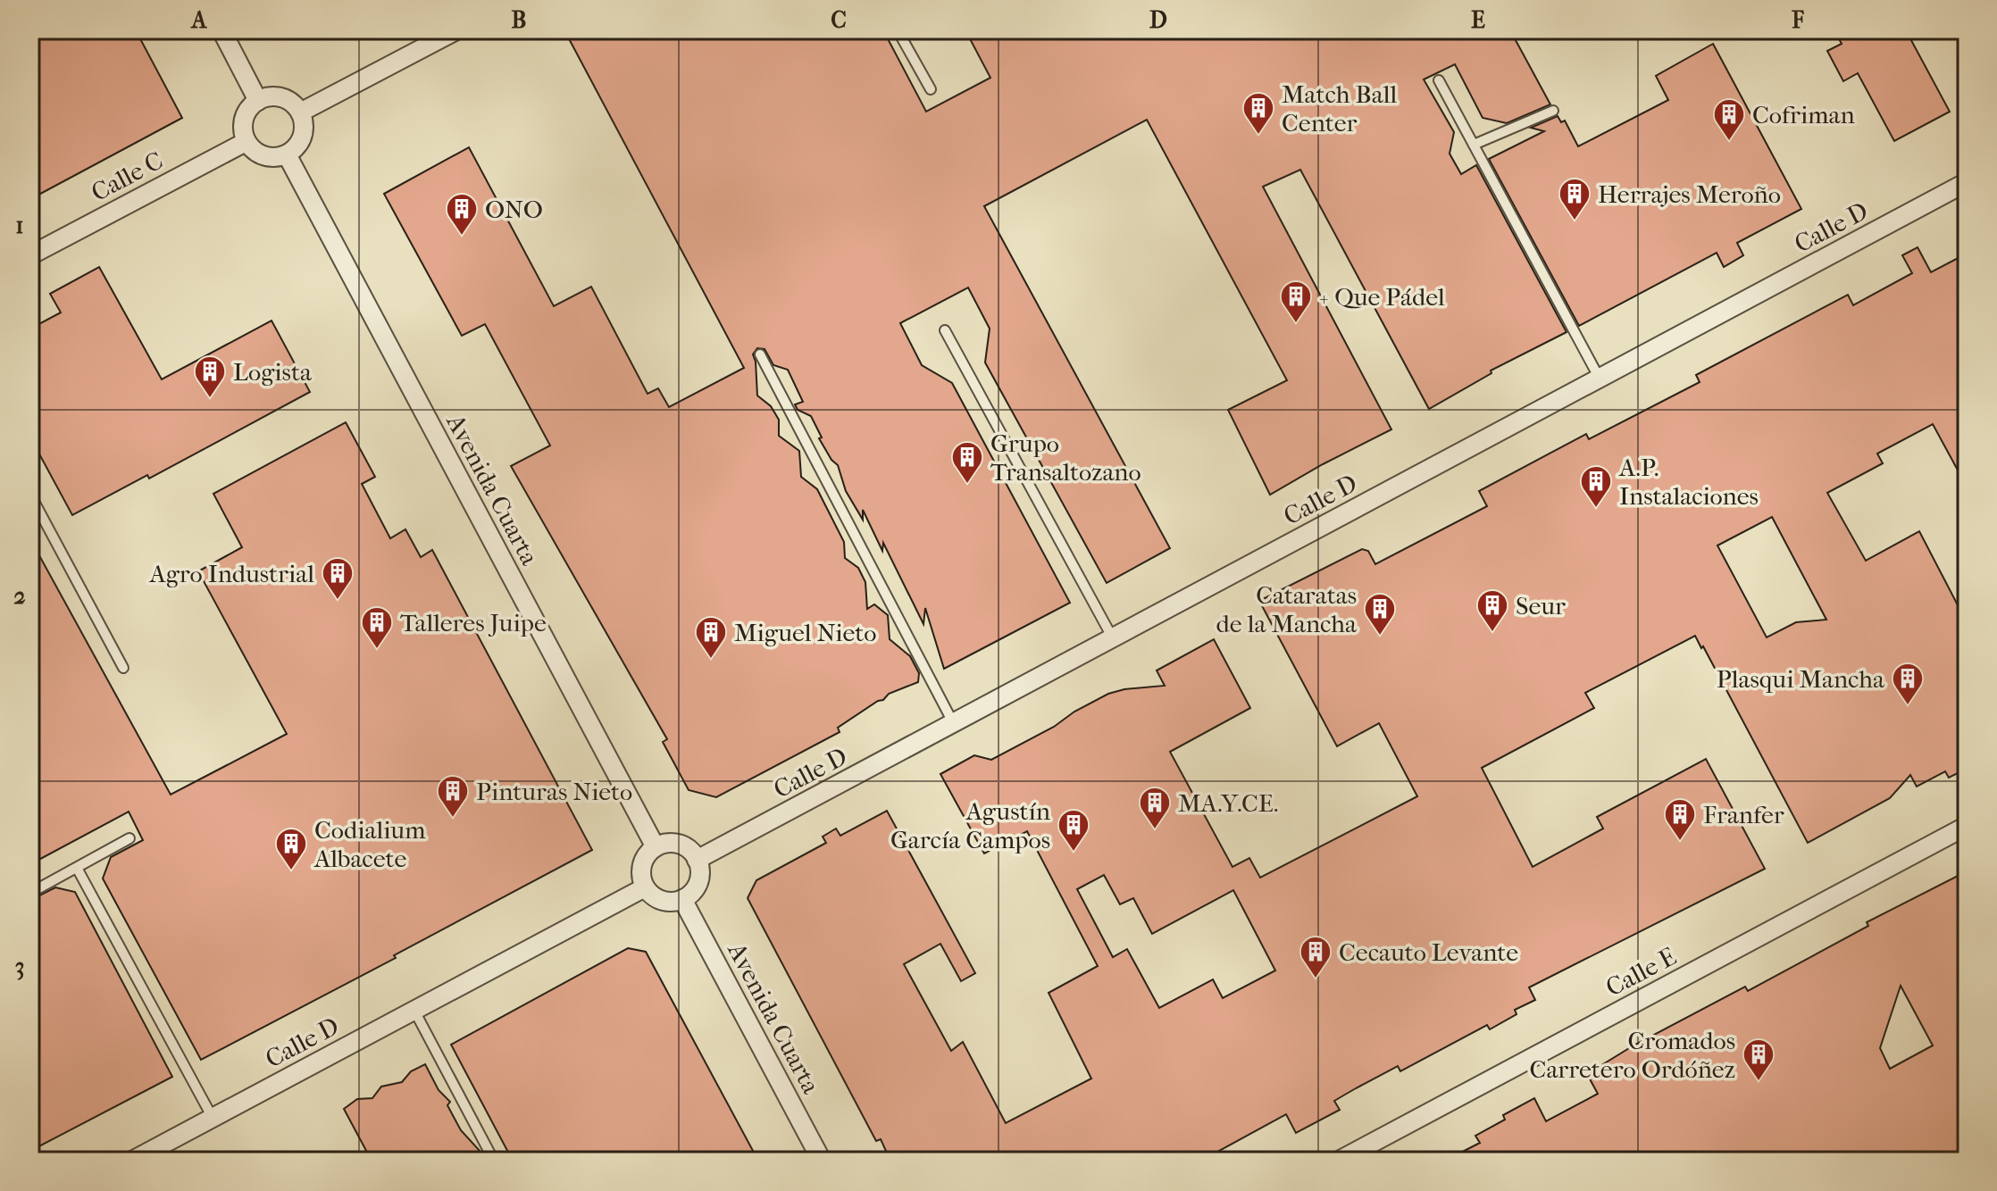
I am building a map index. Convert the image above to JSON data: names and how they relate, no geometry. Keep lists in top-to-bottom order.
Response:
{
  "streets": {
    "street": [
      "Calle C",
      "Calle D",
      "Avenida Cuarta",
      "Calle E"
    ]
  },
  "crossings": [
    ["Calle C", "Avenida Cuarta"],
    ["Calle D", "Avenida Cuarta"]
  ],
  "places": {
    "building": [
      "Match Ball Center",
      "Cofriman",
      "Herrajes Meroño",
      "ONO",
      "+ Que Pádel",
      "Logista",
      "Grupo Transaltozano",
      "A.P. Instalaciones",
      "Agro Industrial",
      "Seur",
      "Cataratas de la Mancha",
      "Talleres Juipe",
      "Miguel Nieto",
      "Plasqui Mancha",
      "Pinturas Nieto",
      "MA.Y.CE.",
      "Franfer",
      "Agustín García Campos",
      "Codialium Albacete",
      "Cecauto Levante",
      "Cromados Carretero Ordóñez"
    ]
  },
  "grid": {
    "columns": [
      "A",
      "B",
      "C",
      "D",
      "E",
      "F"
    ],
    "rows": ["1", "2", "3"]
  }
}
